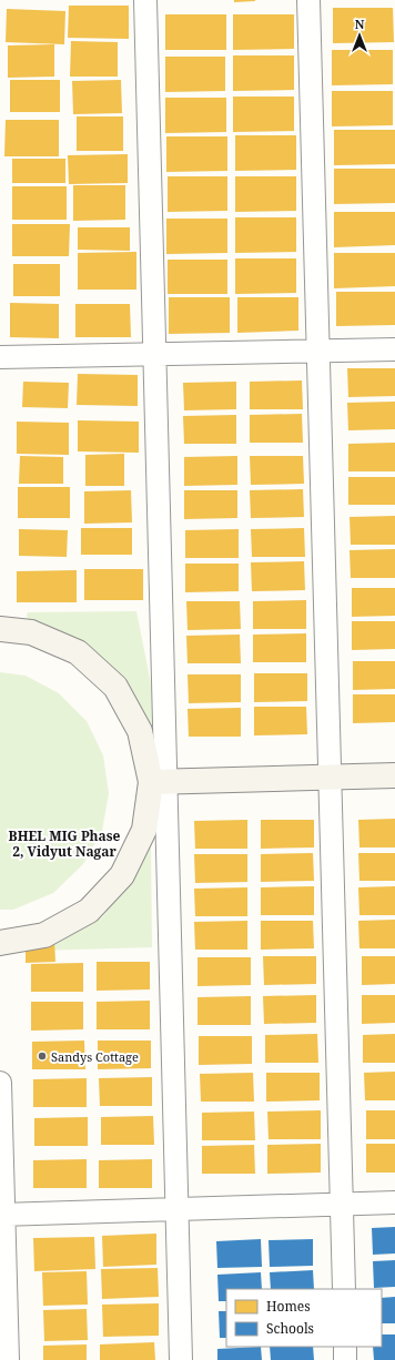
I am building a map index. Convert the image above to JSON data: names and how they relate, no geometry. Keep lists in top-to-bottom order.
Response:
{
  "districts": ["BHEL MIG Phase 2, Vidyut Nagar"],
  "places": ["Sandys Cottage"],
  "legend": ["Homes", "Schools"],
  "north": "top"
}
